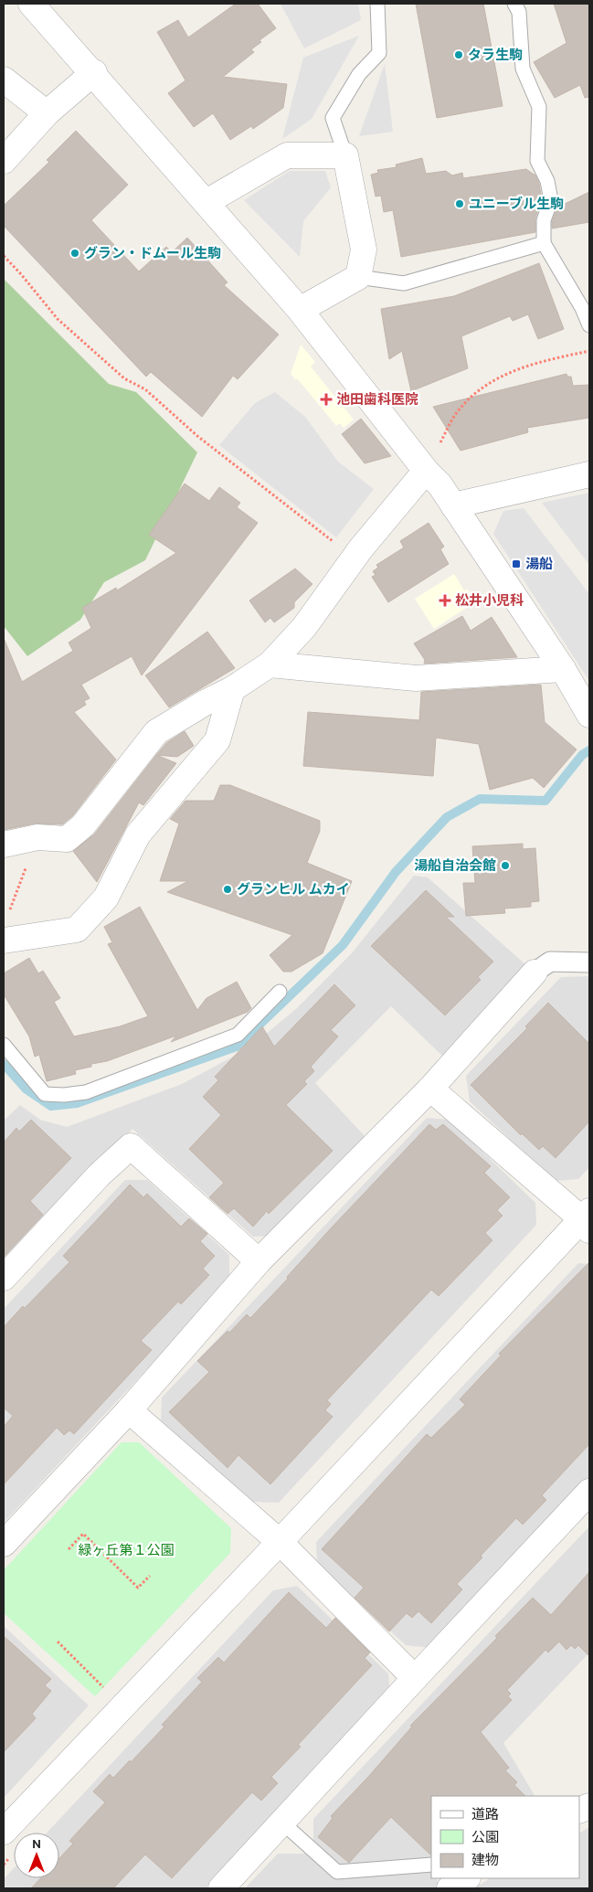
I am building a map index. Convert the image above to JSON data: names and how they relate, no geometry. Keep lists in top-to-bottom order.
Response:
{
  "parks": ["緑ヶ丘第１公園"],
  "places": {
    "other": [
      "タラ生駒",
      "ユニーブル生駒",
      "グラン・ドムール生駒",
      "湯船自治会館",
      "グランヒル ムカイ"
    ],
    "health": ["池田歯科医院", "松井小児科"],
    "transit": ["湯船"]
  },
  "legend": ["道路", "公園", "建物"],
  "north": "top"
}
